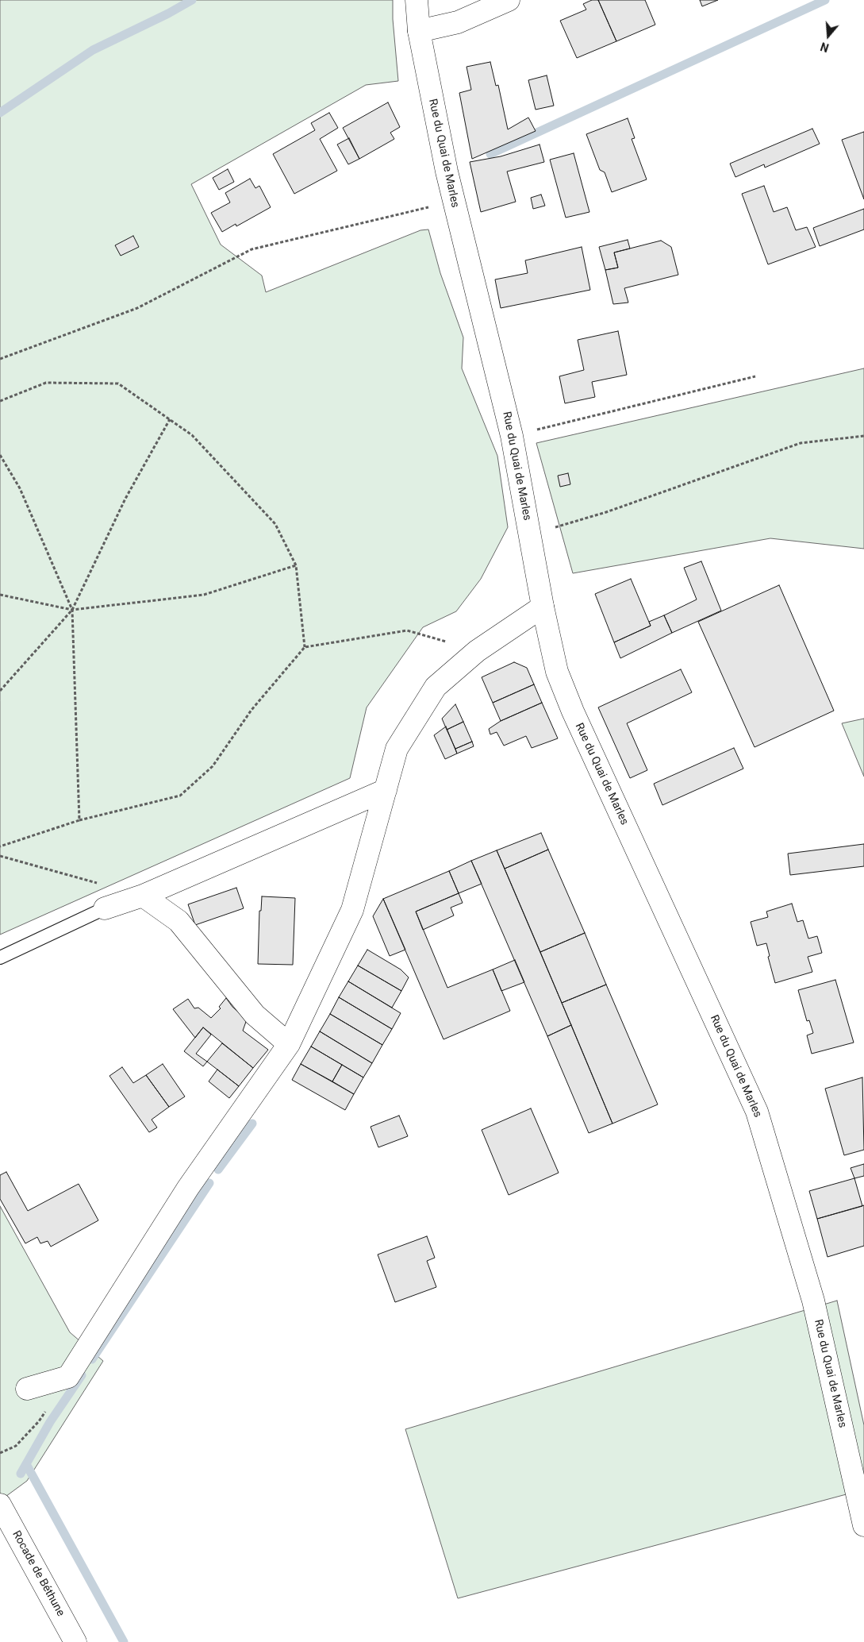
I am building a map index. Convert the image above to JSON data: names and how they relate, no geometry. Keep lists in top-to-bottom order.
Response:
{
  "streets": {
    "street": ["Rue du Quai de Marles", "Rocade de Béthune"]
  },
  "north": "bottom"
}
